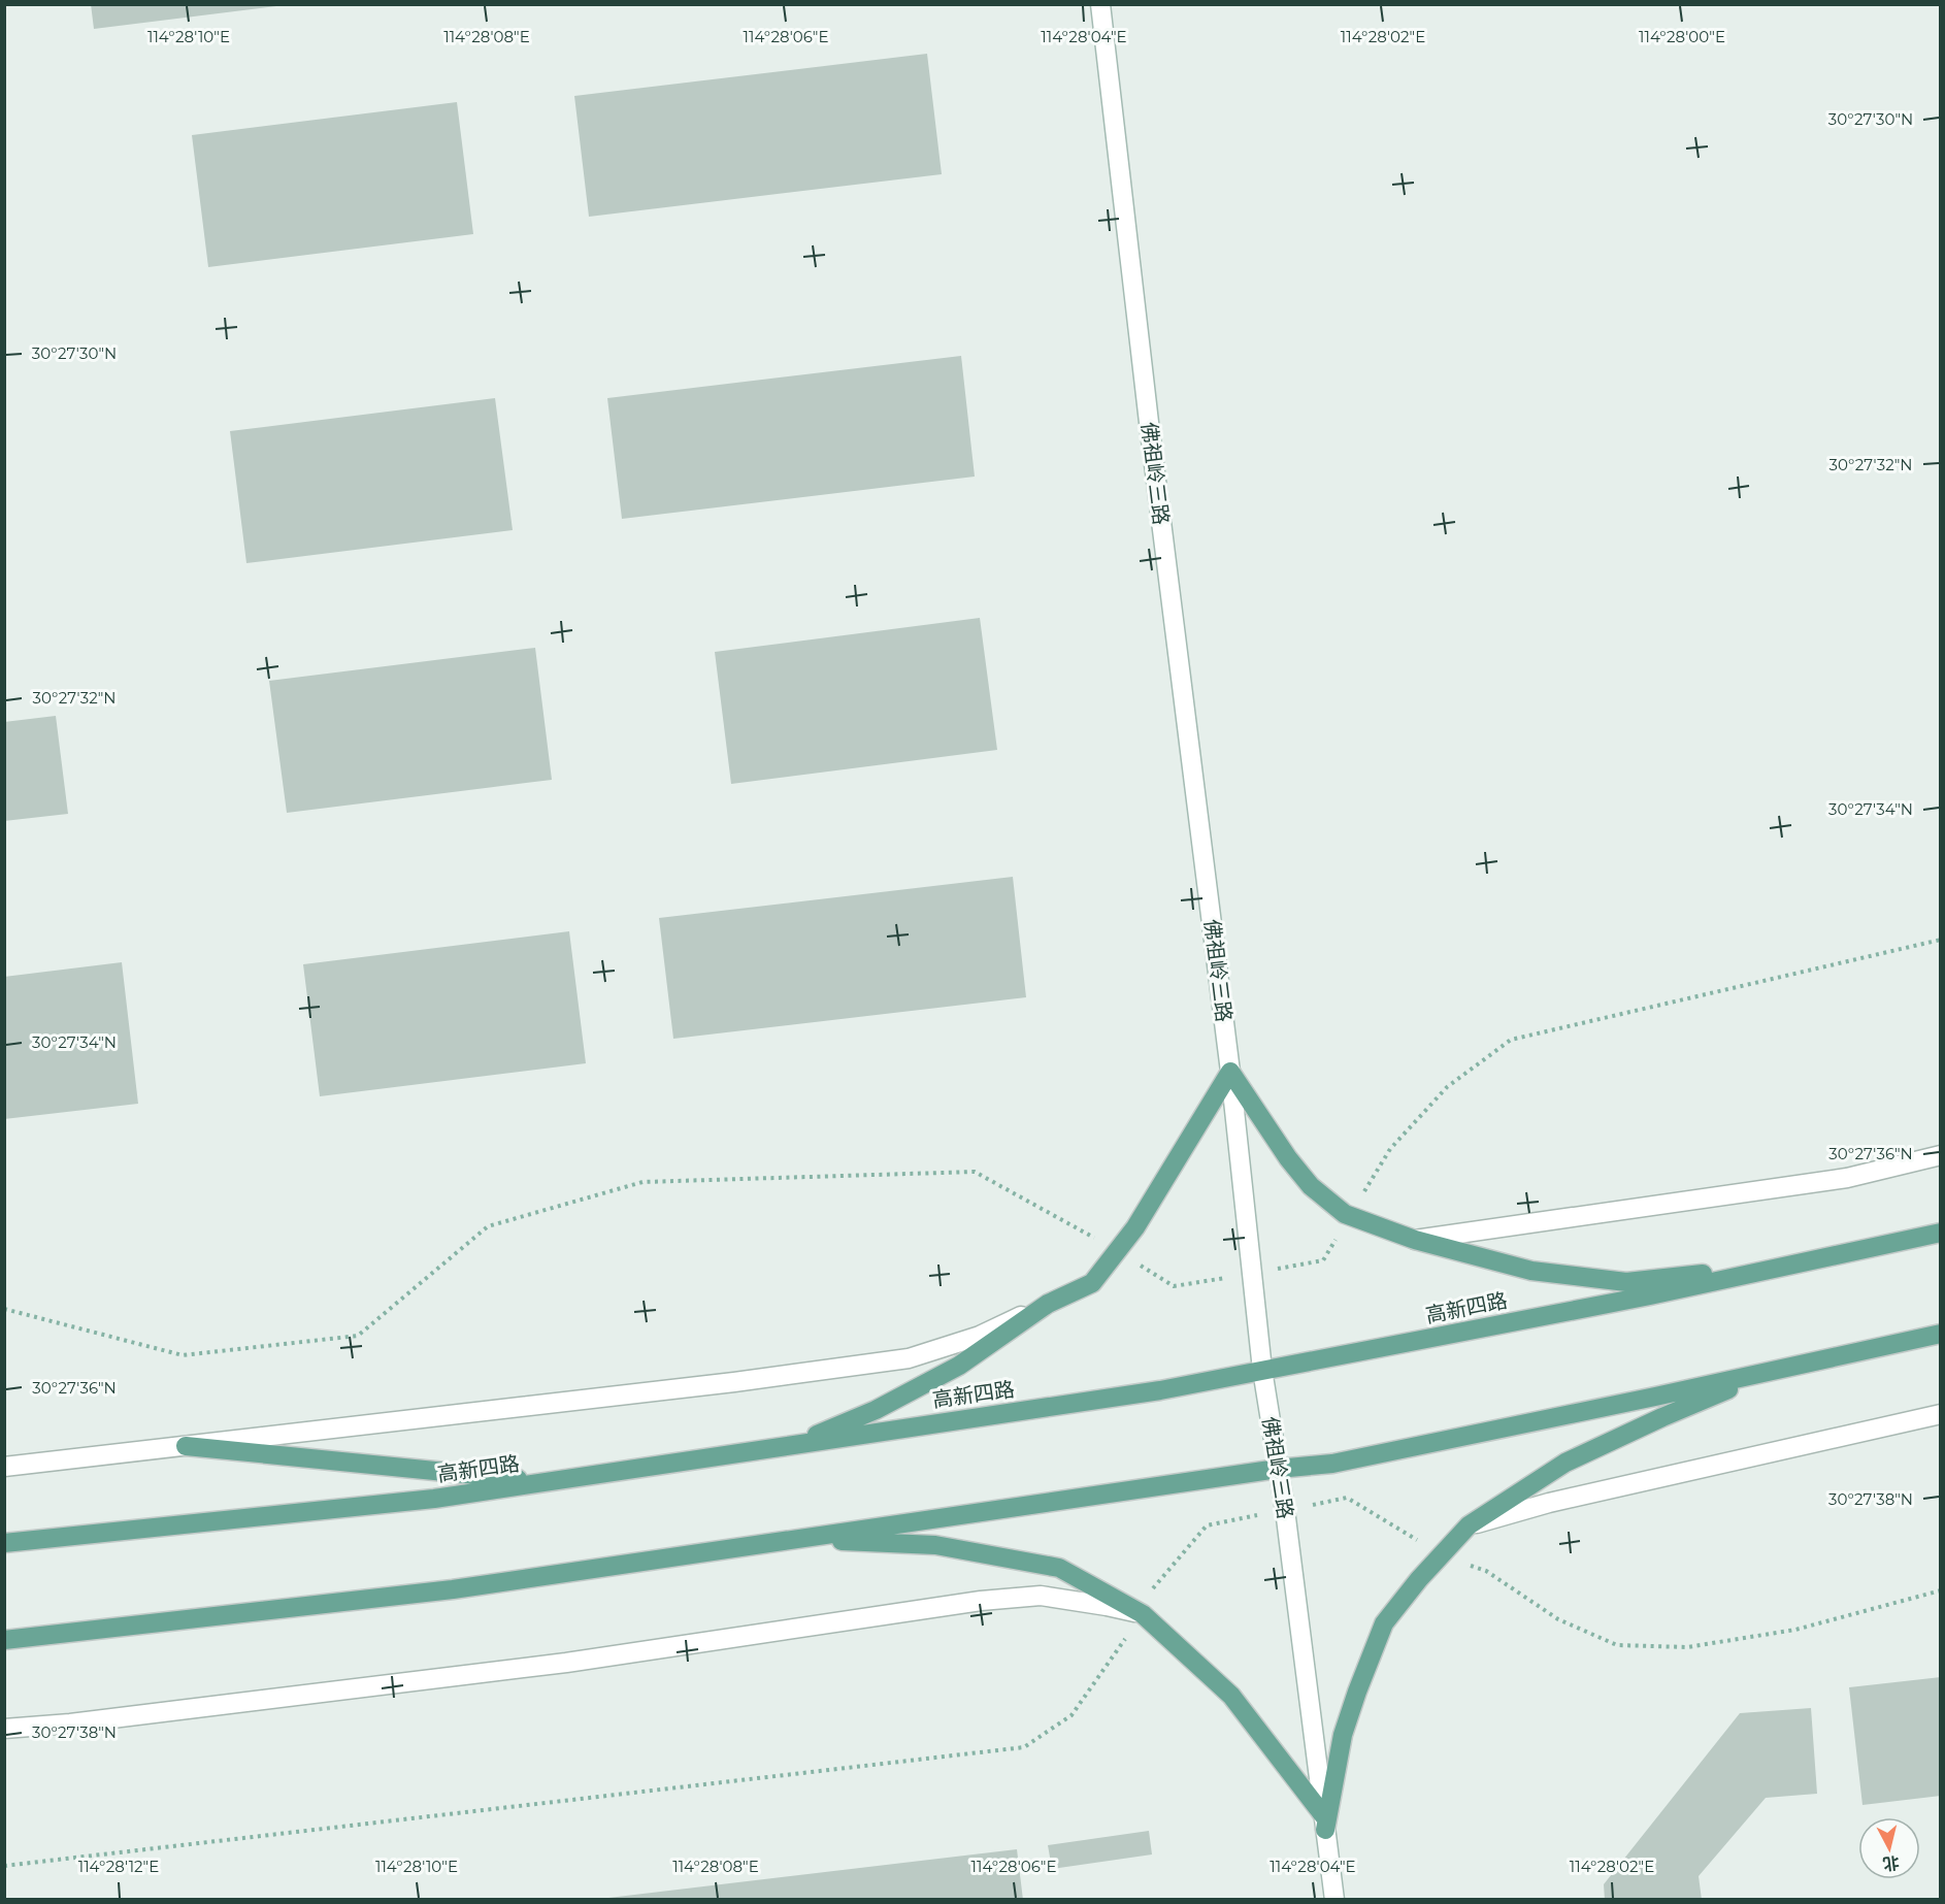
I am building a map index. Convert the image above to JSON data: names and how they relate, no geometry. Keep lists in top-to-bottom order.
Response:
{
  "streets": {
    "main road": ["佛祖岭三路", "高新四路"]
  },
  "crossings": [
    ["佛祖岭三路", "高新四路"]
  ],
  "north": "bottom",
  "coordinates": [
    "114°28'10\"E",
    "114°28'08\"E",
    "114°28'06\"E",
    "114°28'04\"E",
    "114°28'02\"E",
    "114°28'00\"E",
    "30°27'30\"N",
    "30°27'32\"N",
    "30°27'34\"N",
    "30°27'36\"N",
    "30°27'38\"N",
    "114°28'12\"E"
  ]
}
